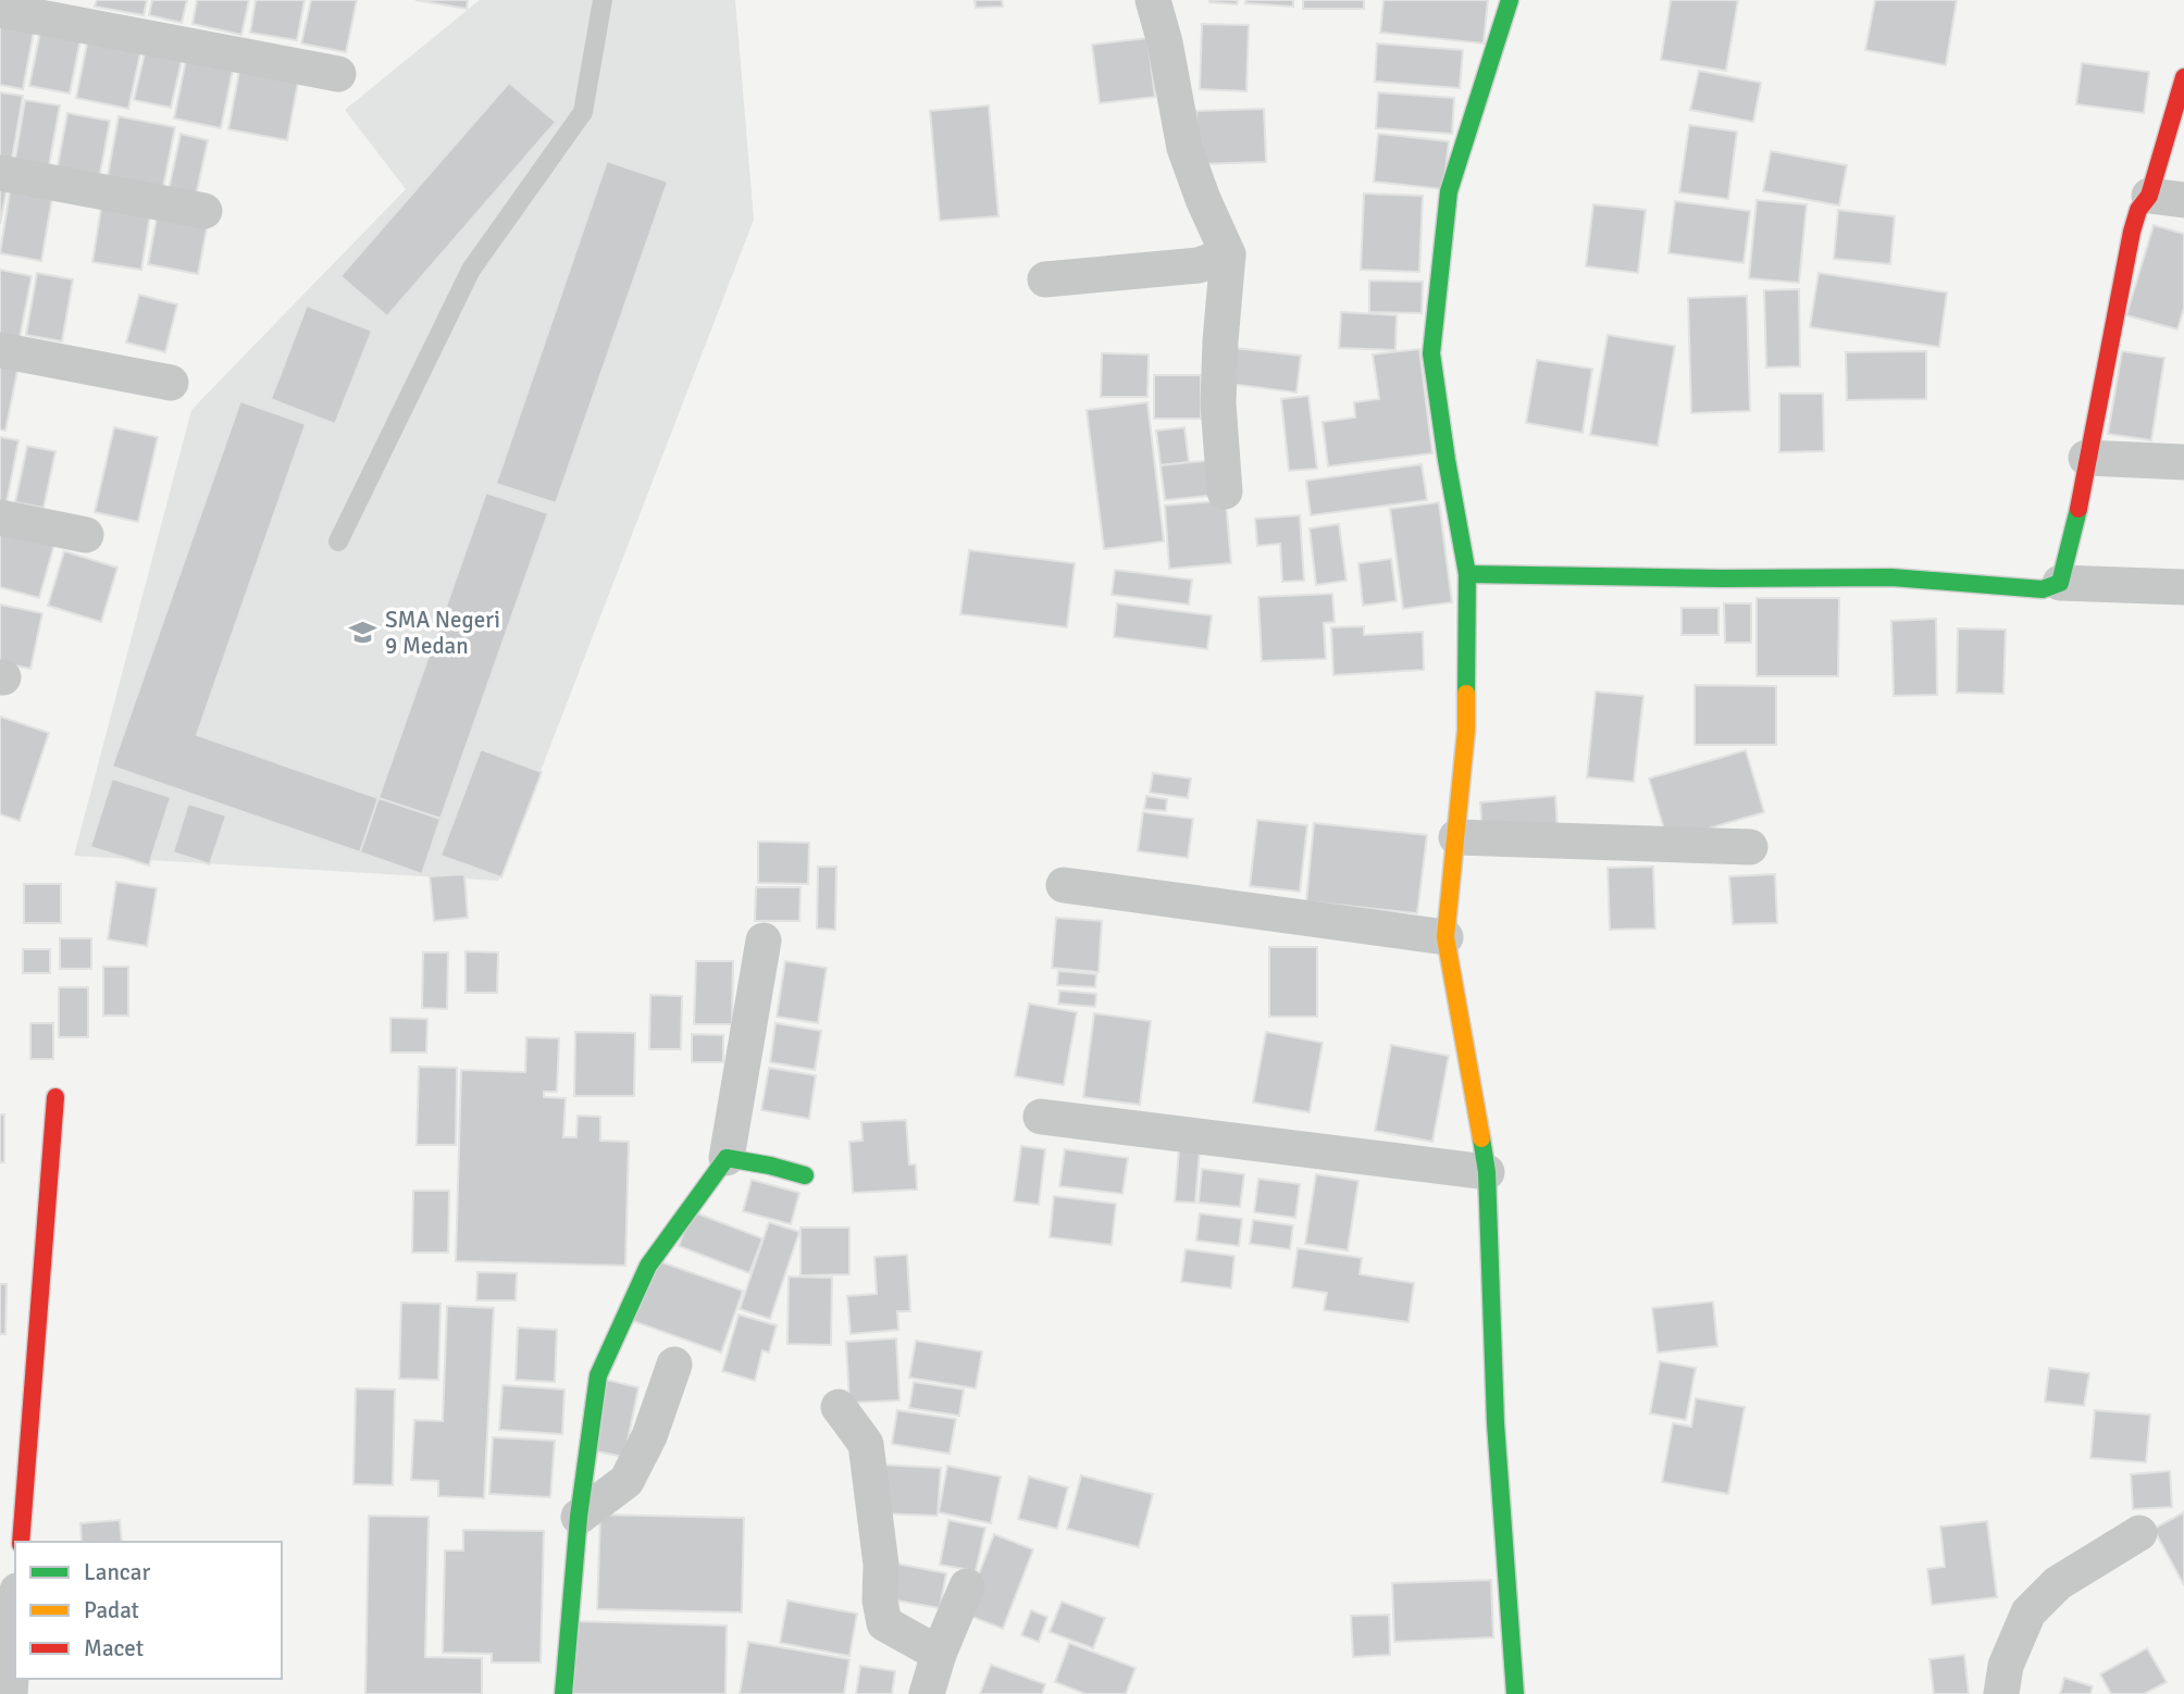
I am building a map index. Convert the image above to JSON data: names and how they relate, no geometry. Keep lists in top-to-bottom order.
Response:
{
  "places": {
    "school or university": ["SMA Negeri 9 Medan"]
  },
  "legend": ["Lancar", "Padat", "Macet"]
}
